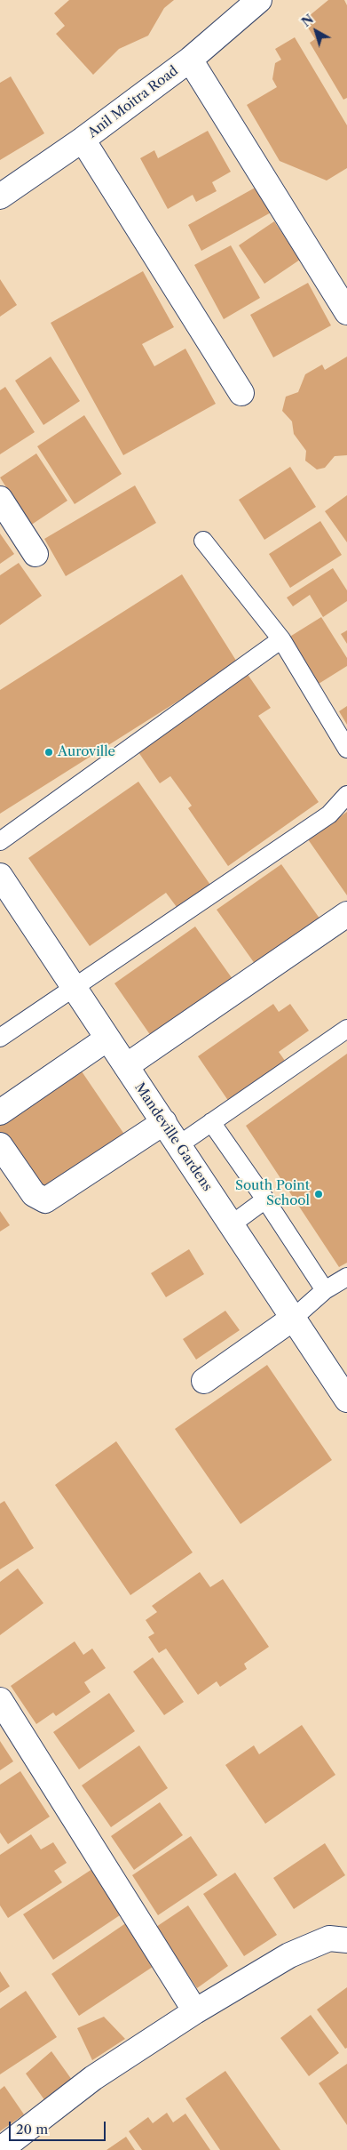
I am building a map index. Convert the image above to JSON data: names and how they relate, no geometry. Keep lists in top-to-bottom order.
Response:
{
  "streets": {
    "street": ["Anil Moitra Road", "Mandeville Gardens"]
  },
  "places": ["Auroville", "South Point School"],
  "scale_bar": "20 m",
  "north": "top left"
}
